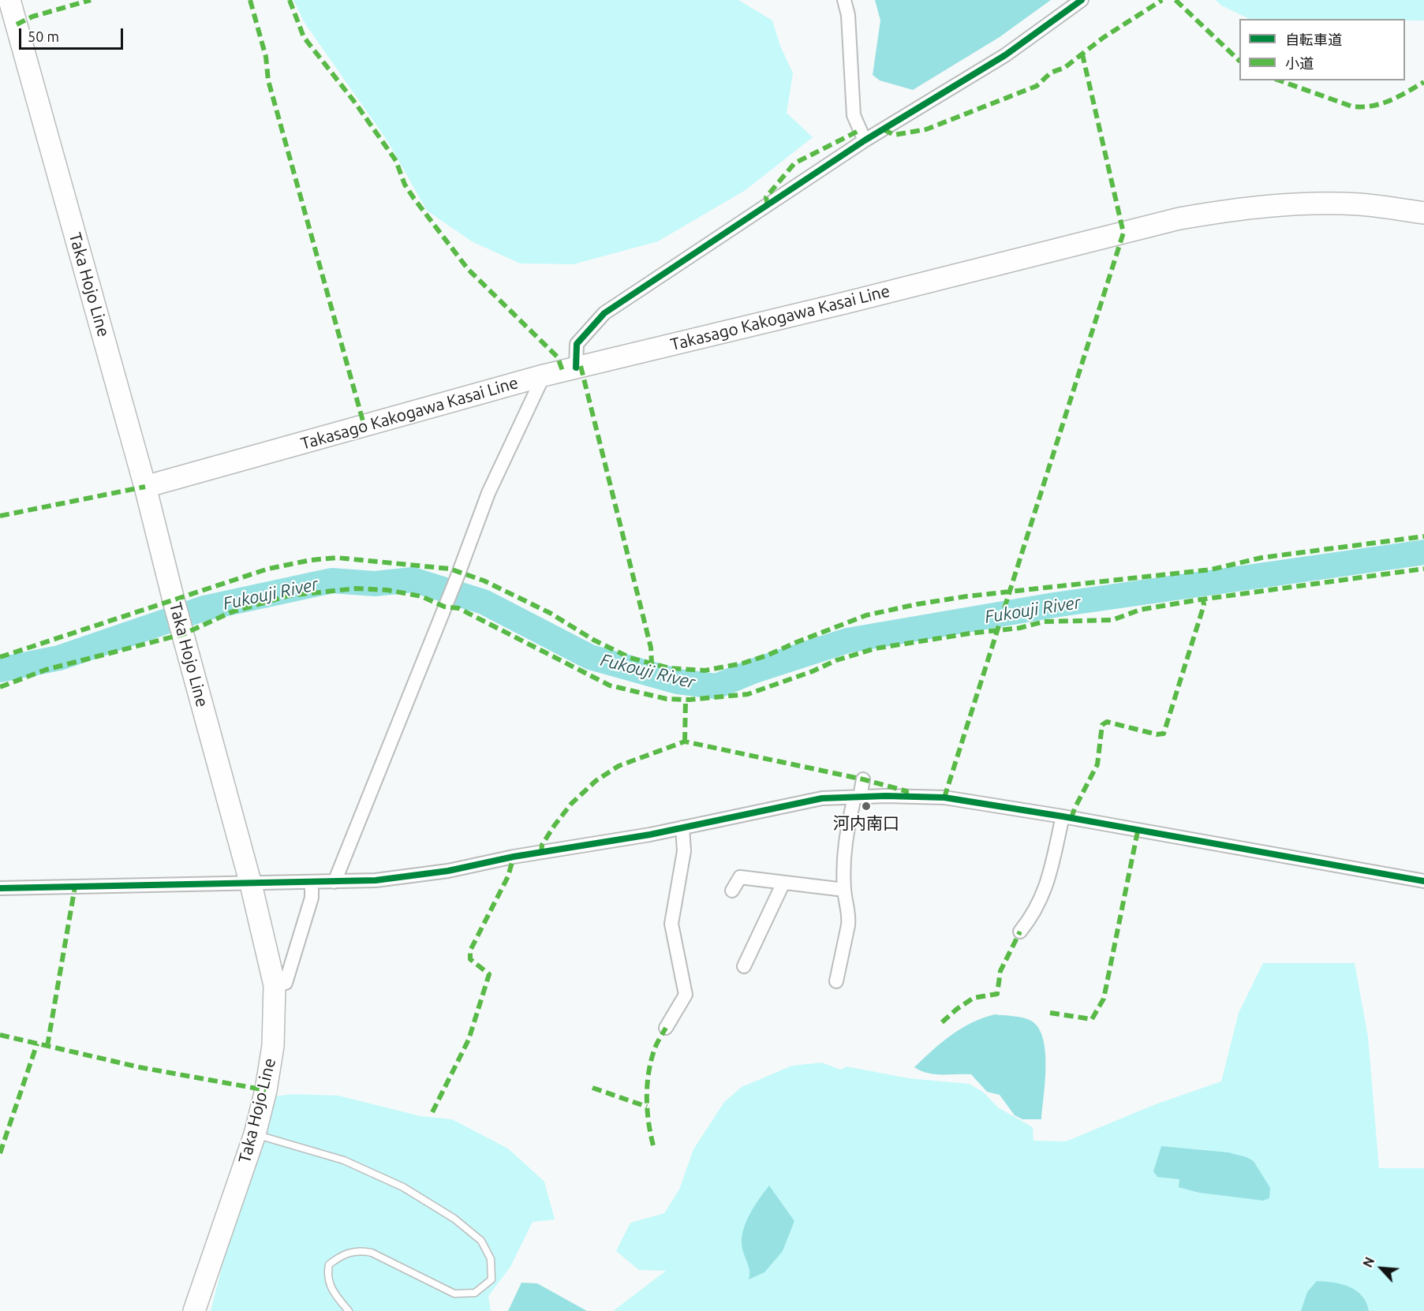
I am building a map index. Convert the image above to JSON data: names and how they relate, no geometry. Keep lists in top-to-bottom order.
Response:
{
  "streets": {
    "main road": ["Taka Hojo Line", "Takasago Kakogawa Kasai Line"]
  },
  "crossings": [
    ["Taka Hojo Line", "Takasago Kakogawa Kasai Line"]
  ],
  "water": ["Fukouji River"],
  "places": ["河内南口"],
  "legend": ["自転車道", "小道"],
  "scale_bar": "50 m",
  "north": "top left"
}
